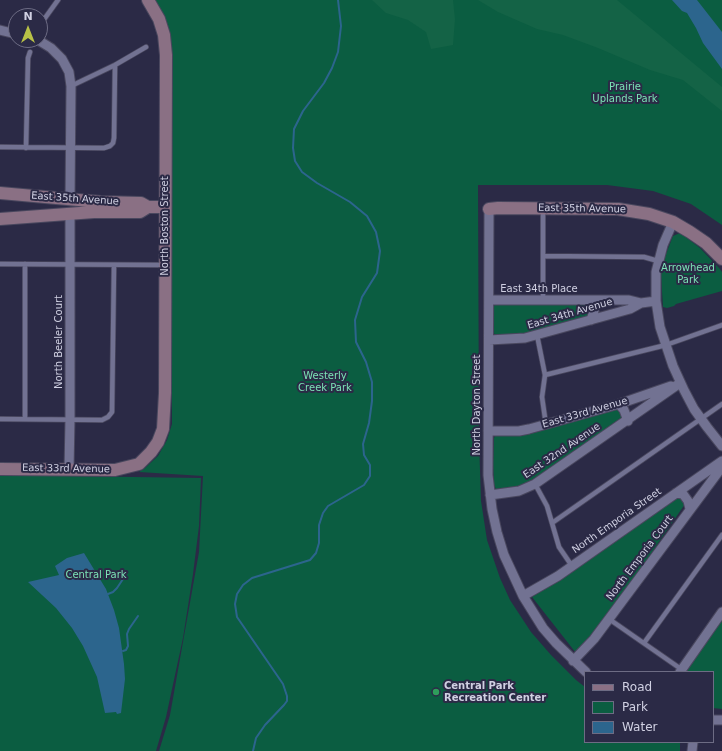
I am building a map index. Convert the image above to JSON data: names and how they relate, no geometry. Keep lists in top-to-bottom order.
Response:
{
  "streets": {
    "street": [
      "East 35th Avenue",
      "North Boston Street",
      "East 34th Place",
      "East 34th Avenue",
      "North Beeler Court",
      "North Dayton Street",
      "East 33rd Avenue",
      "East 32nd Avenue",
      "North Emporia Street",
      "North Emporia Court"
    ]
  },
  "crossings": [
    ["East 35th Avenue", "North Boston Street"],
    ["East 35th Avenue", "North Beeler Court"],
    ["East 35th Avenue", "North Dayton Street"],
    ["North Boston Street", "East 33rd Avenue"],
    ["East 34th Place", "East 34th Avenue"],
    ["East 34th Place", "North Dayton Street"],
    ["East 34th Avenue", "North Dayton Street"],
    ["North Beeler Court", "East 33rd Avenue"],
    ["North Dayton Street", "East 33rd Avenue"],
    ["North Dayton Street", "East 32nd Avenue"],
    ["North Dayton Street", "North Emporia Street"],
    ["North Dayton Street", "North Emporia Court"],
    ["East 33rd Avenue", "East 32nd Avenue"]
  ],
  "parks": [
    "Prairie Uplands Park",
    "Arrowhead Park",
    "Westerly Creek Park",
    "Central Park"
  ],
  "places": ["Central Park Recreation Center"],
  "legend": ["Road", "Park", "Water"],
  "north": "top"
}
